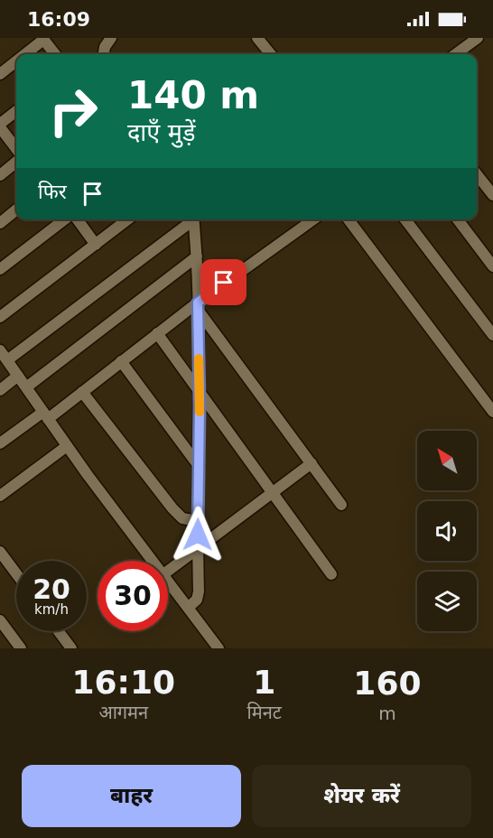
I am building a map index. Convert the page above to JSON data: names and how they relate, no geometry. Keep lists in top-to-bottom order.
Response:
{
  "north": "top left",
  "page": {
    "status": "16:09",
    "turn": ["140 m", "दाएँ मुड़ें"],
    "then": "फिर",
    "speed": "20 km/h",
    "limit": "30",
    "eta": [
      "16:10",
      "आगमन",
      "1",
      "मिनट",
      "160",
      "m"
    ],
    "buttons": ["बाहर", "शेयर करें"]
  }
}
